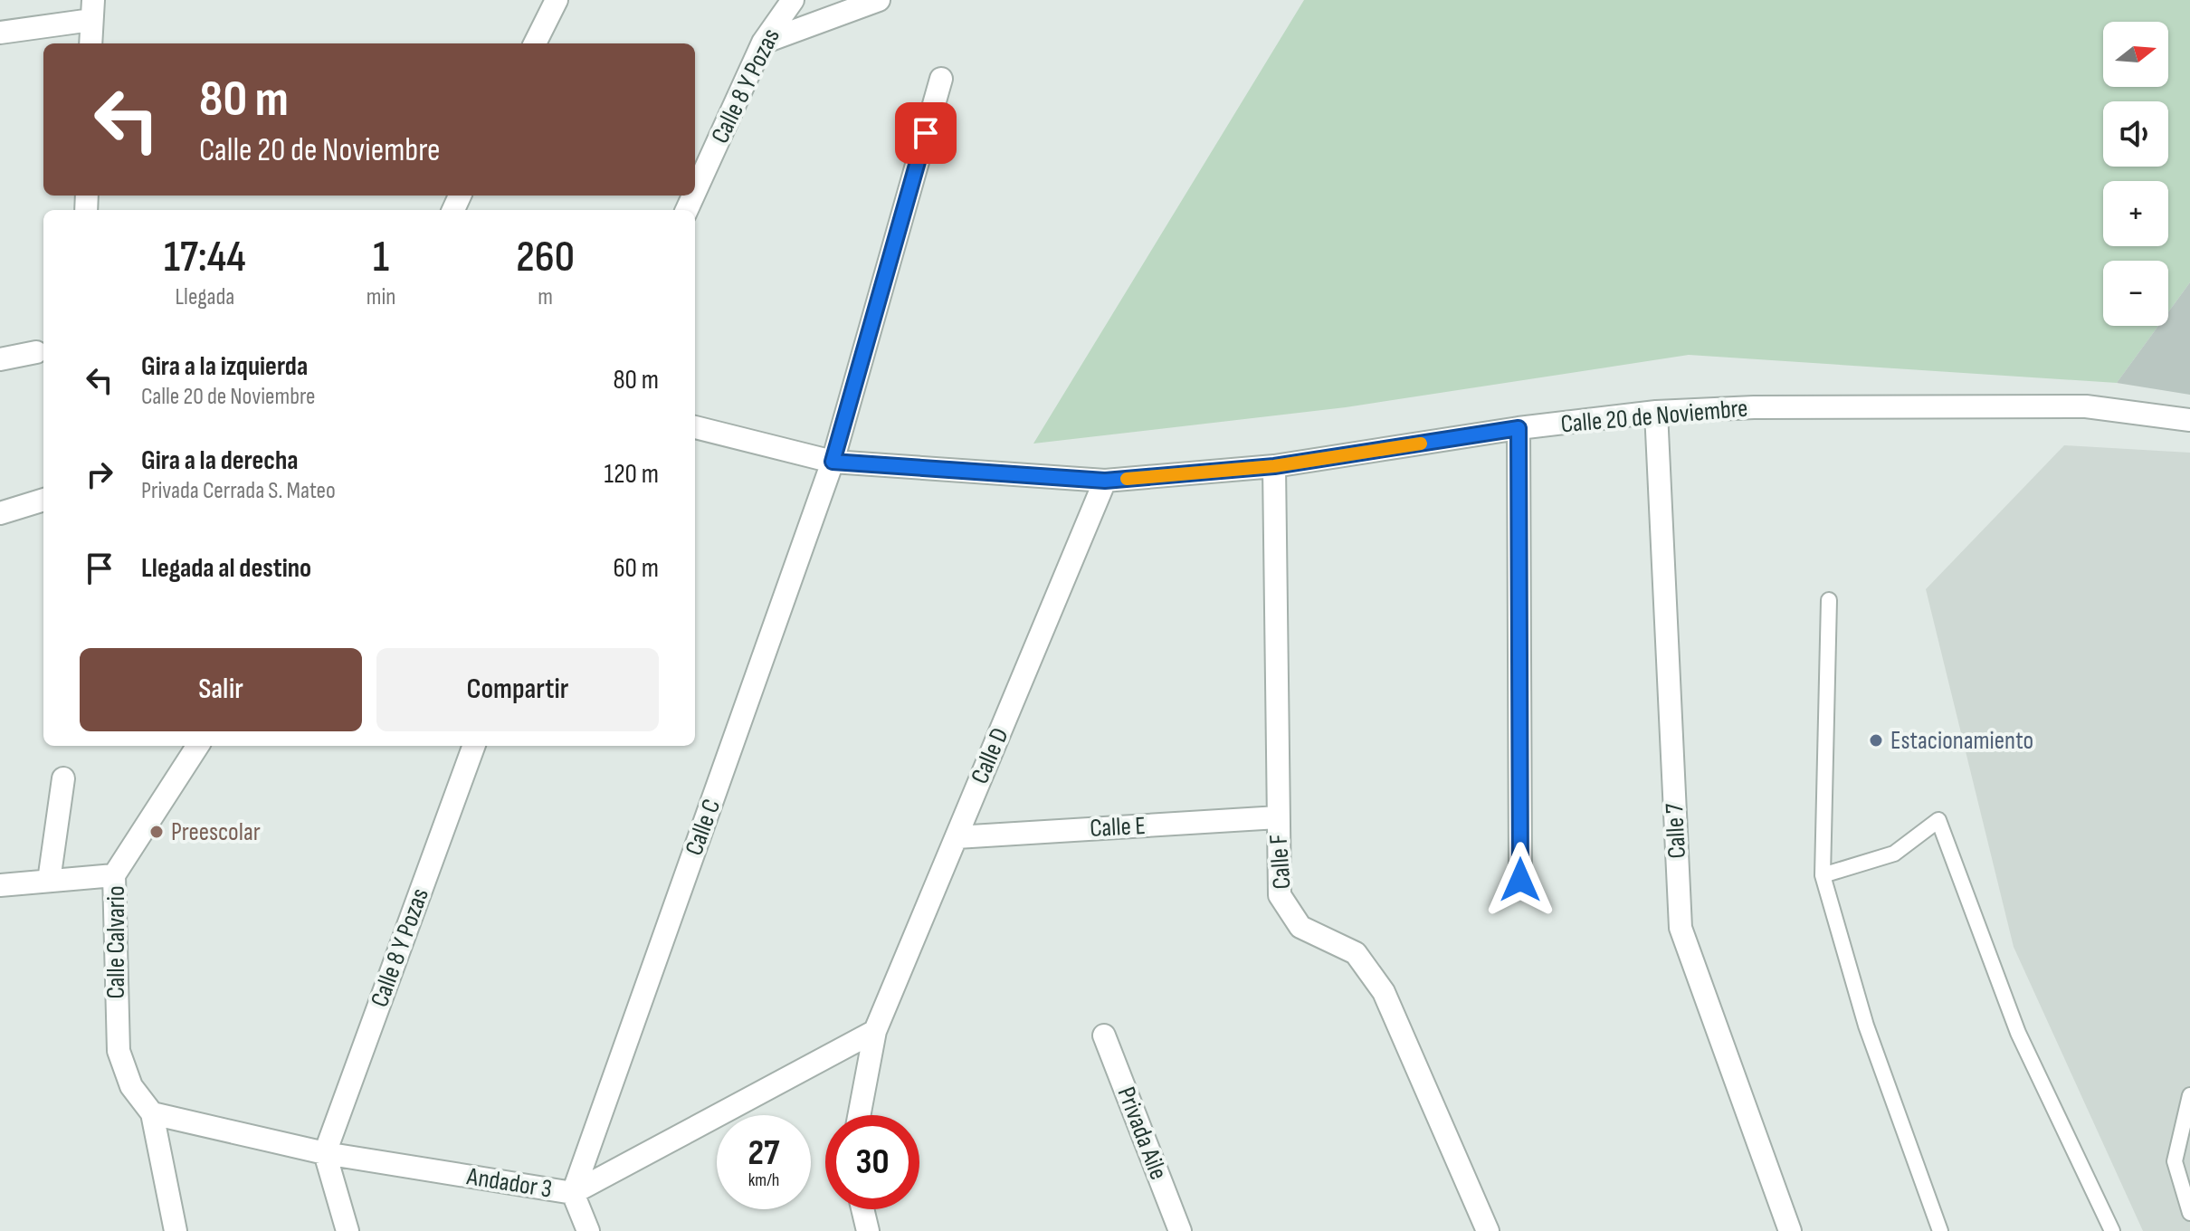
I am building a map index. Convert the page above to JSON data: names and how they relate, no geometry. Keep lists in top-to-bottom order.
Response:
{
  "streets": {
    "street": [
      "Calle 8 Y Pozas",
      "Calle 20 de Noviembre",
      "Calle D",
      "Calle C",
      "Calle E",
      "Calle 7",
      "Calle F",
      "Calle Calvario",
      "Privada Aile",
      "Andador 3"
    ]
  },
  "crossings": [
    ["Calle 8 Y Pozas", "Andador 3"],
    ["Calle 20 de Noviembre", "Calle D"],
    ["Calle 20 de Noviembre", "Calle C"],
    ["Calle 20 de Noviembre", "Calle 7"],
    ["Calle 20 de Noviembre", "Calle F"],
    ["Calle D", "Calle E"],
    ["Calle D", "Andador 3"],
    ["Calle C", "Andador 3"],
    ["Calle E", "Calle F"],
    ["Calle Calvario", "Andador 3"]
  ],
  "places": ["Estacionamiento", "Preescolar"],
  "north": "right",
  "page": {
    "map_buttons": ["+", "−"],
    "turn": ["80 m", "Calle 20 de Noviembre"],
    "eta": [
      "17:44",
      "Llegada",
      "1",
      "min",
      "260",
      "m"
    ],
    "list": [
      {
        "name": "Gira a la izquierda",
        "note": "Calle 20 de Noviembre",
        "value": "80 m"
      },
      {
        "name": "Gira a la derecha",
        "note": "Privada Cerrada S. Mateo",
        "value": "120 m"
      },
      {
        "name": "Llegada al destino",
        "value": "60 m"
      }
    ],
    "buttons": ["Salir", "Compartir"],
    "speed": "27 km/h",
    "limit": "30"
  }
}
